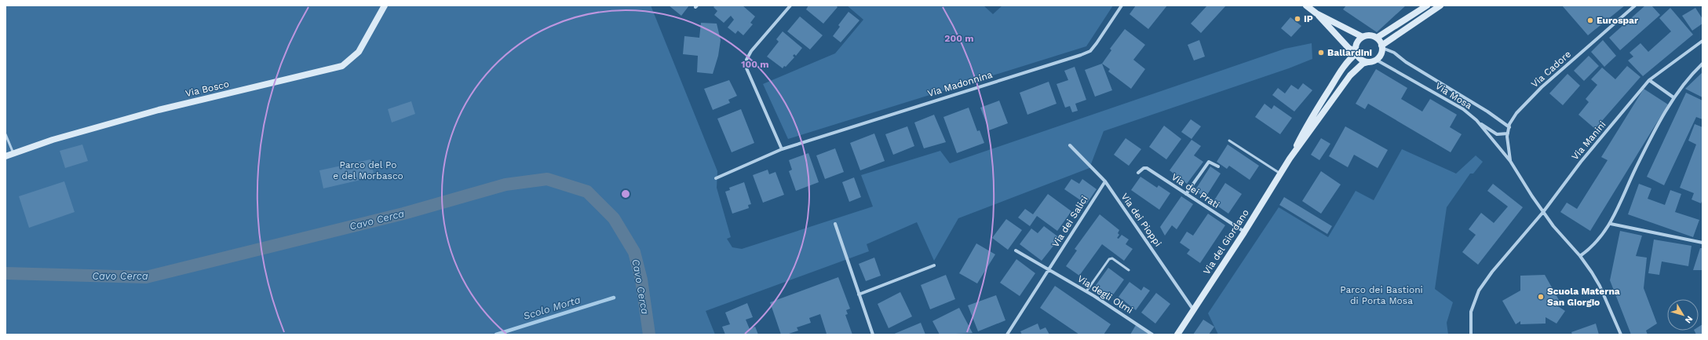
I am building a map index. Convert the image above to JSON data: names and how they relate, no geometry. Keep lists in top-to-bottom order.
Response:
{
  "streets": {
    "street": [
      "Via Cadore",
      "Via Madonnina",
      "Via Bosco",
      "Via Mosa",
      "Via Manini",
      "Via dei Prati",
      "Via dei Pioppi",
      "Via dei Salici",
      "Via del Giordano",
      "Via degli Olmi"
    ]
  },
  "crossings": [
    ["Via Cadore", "Via Mosa"],
    ["Via Mosa", "Via del Giordano"],
    ["Via dei Prati", "Via del Giordano"],
    ["Via dei Pioppi", "Via dei Salici"],
    ["Via dei Pioppi", "Via del Giordano"],
    ["Via dei Salici", "Via degli Olmi"]
  ],
  "water": ["Cavo Cerca", "Scolo Morta"],
  "parks": ["Parco del Po e del Morbasco", "Parco dei Bastioni di Porta Mosa"],
  "places": [
    "IP",
    "Eurospar",
    "Ballardini",
    "Scuola Materna San Giorgio"
  ],
  "north": "bottom right",
  "rings": ["200 m", "100 m"]
}
